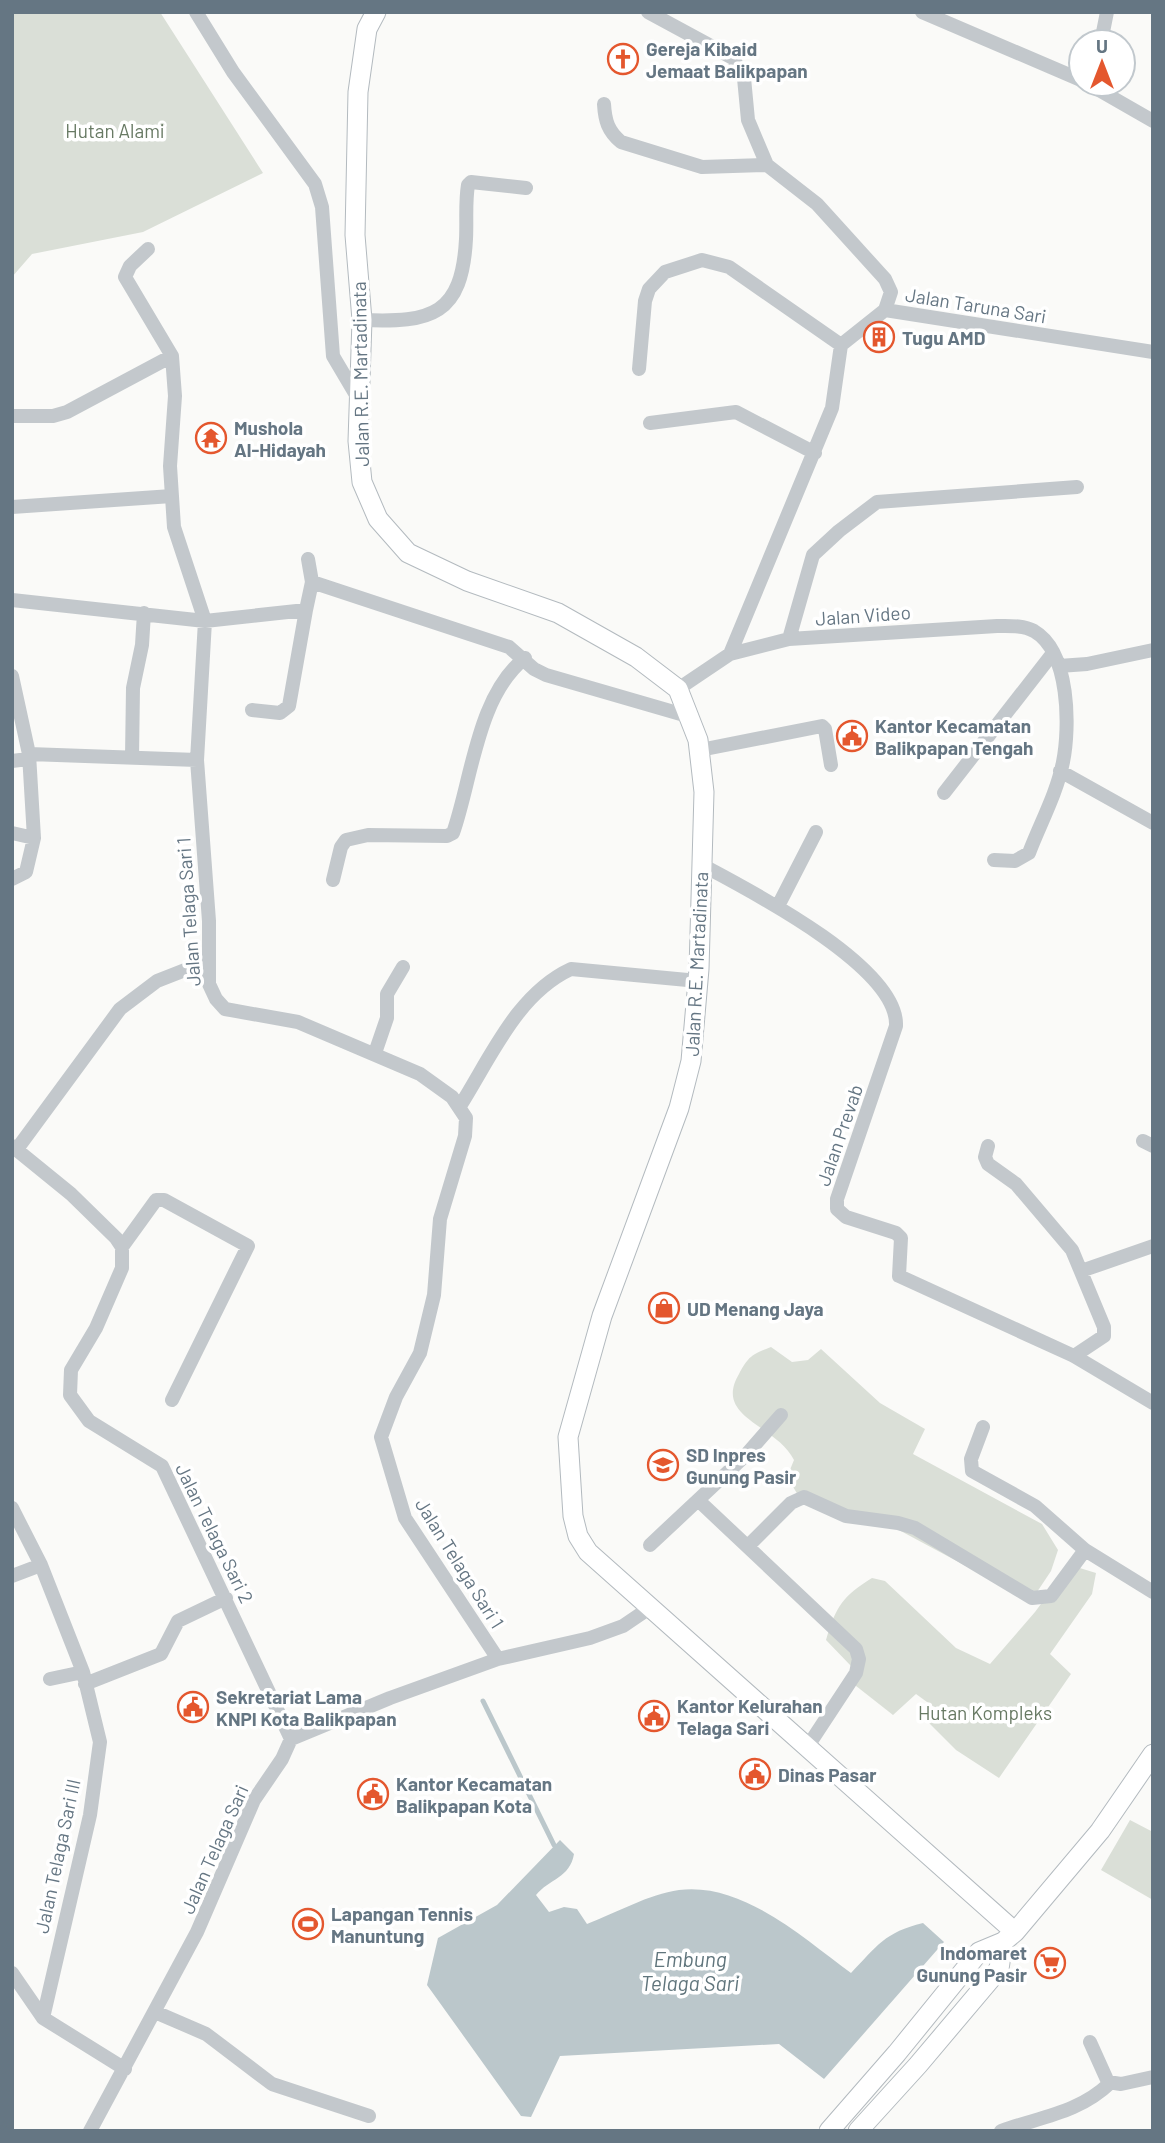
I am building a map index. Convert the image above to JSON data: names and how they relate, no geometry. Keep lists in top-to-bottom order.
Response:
{
  "streets": {
    "street": [
      "Jalan Taruna Sari",
      "Jalan R.E. Martadinata",
      "Jalan Video",
      "Jalan Telaga Sari 1",
      "Jalan Prevab",
      "Jalan Telaga Sari 2",
      "Jalan Telaga Sari",
      "Jalan Telaga Sari III"
    ]
  },
  "crossings": [
    ["Jalan R.E. Martadinata", "Jalan Video"],
    ["Jalan R.E. Martadinata", "Jalan Prevab"],
    ["Jalan Telaga Sari 2", "Jalan Telaga Sari"]
  ],
  "water": ["Embung Telaga Sari"],
  "parks": ["Hutan Alami", "Hutan Kompleks"],
  "places": {
    "church": ["Gereja Kibaid Jemaat Balikpapan"],
    "building": ["Tugu AMD"],
    "temple": ["Mushola Al-Hidayah"],
    "public building": [
      "Kantor Kecamatan Balikpapan Tengah",
      "Sekretariat Lama KNPI Kota Balikpapan",
      "Kantor Kelurahan Telaga Sari",
      "Dinas Pasar",
      "Kantor Kecamatan Balikpapan Kota"
    ],
    "shop": ["UD Menang Jaya"],
    "school or university": ["SD Inpres Gunung Pasir"],
    "sports": ["Lapangan Tennis Manuntung"],
    "supermarket": ["Indomaret Gunung Pasir"]
  },
  "north": "top"
}
